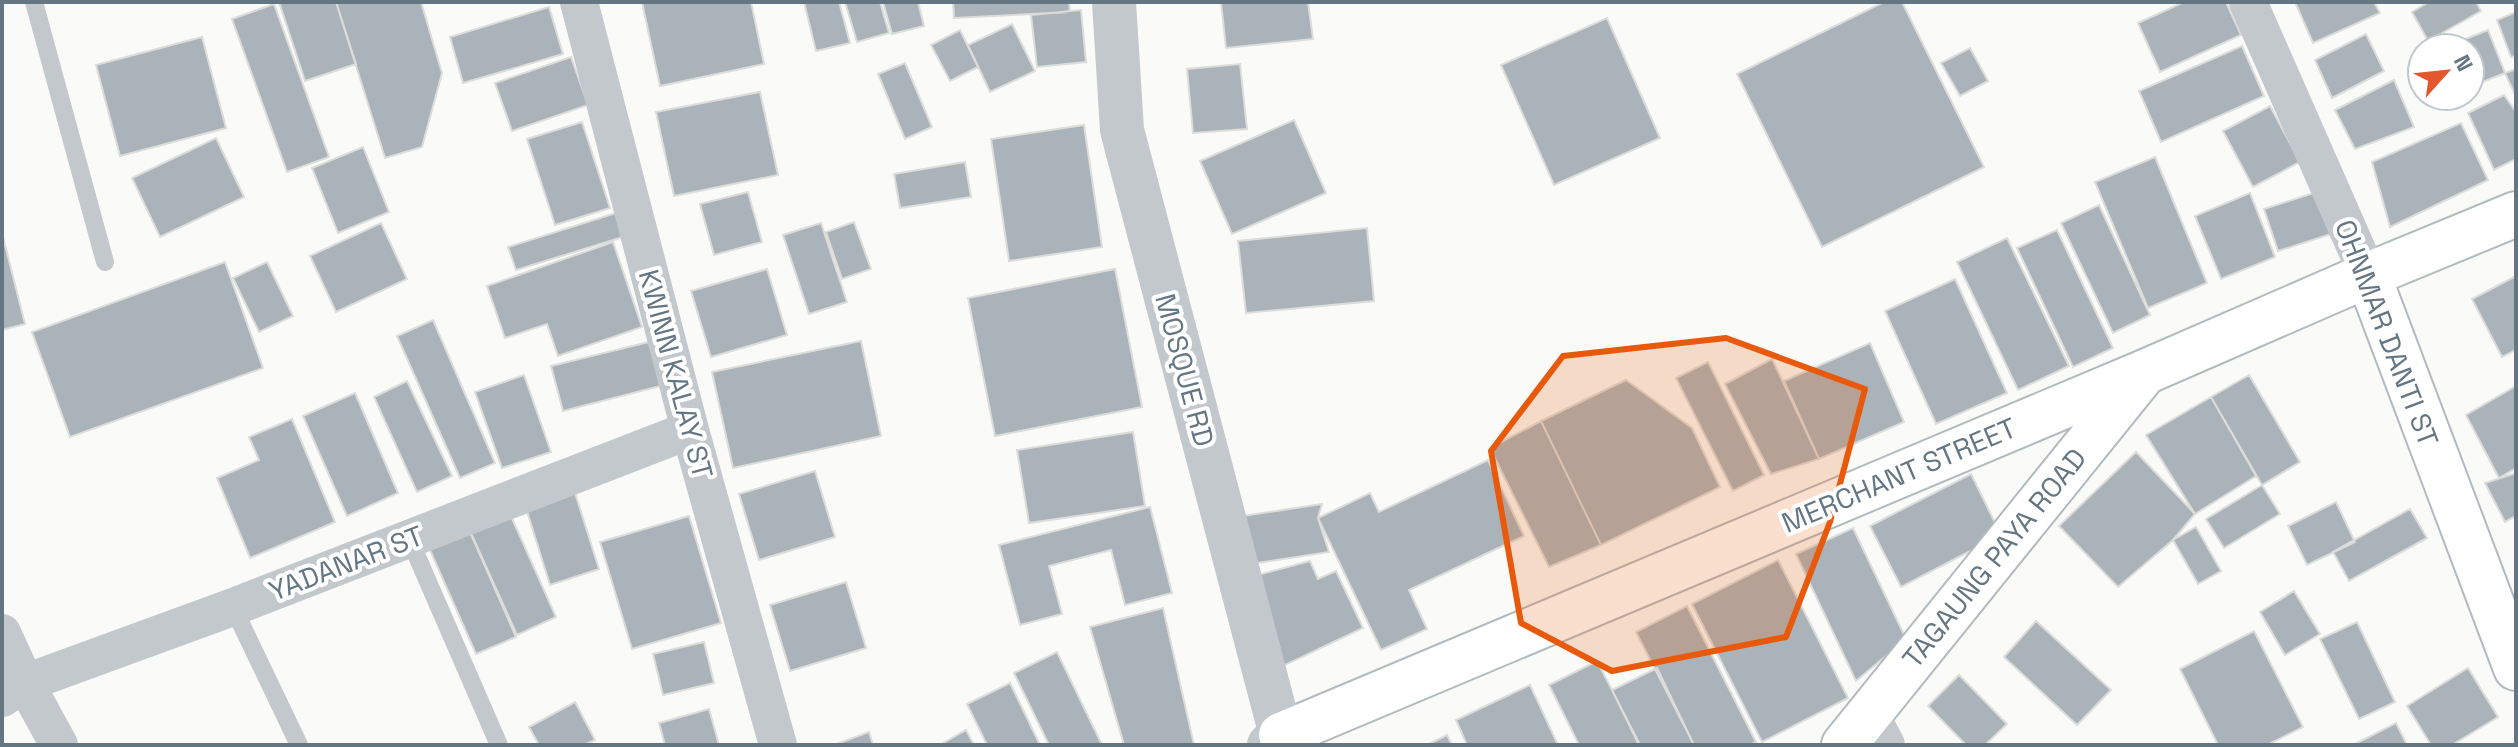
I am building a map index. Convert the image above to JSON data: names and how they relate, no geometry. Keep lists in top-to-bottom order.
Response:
{
  "streets": {
    "main road": ["OHNMAR DANTI ST", "MERCHANT STREET", "TAGAUNG PAYA ROAD"],
    "street": ["MOSQUE RD", "KWINN KALAY ST", "YADANAR ST"]
  },
  "crossings": [
    ["OHNMAR DANTI ST", "MERCHANT STREET"],
    ["MOSQUE RD", "MERCHANT STREET"],
    ["KWINN KALAY ST", "YADANAR ST"],
    ["MERCHANT STREET", "TAGAUNG PAYA ROAD"]
  ],
  "north": "top right"
}
